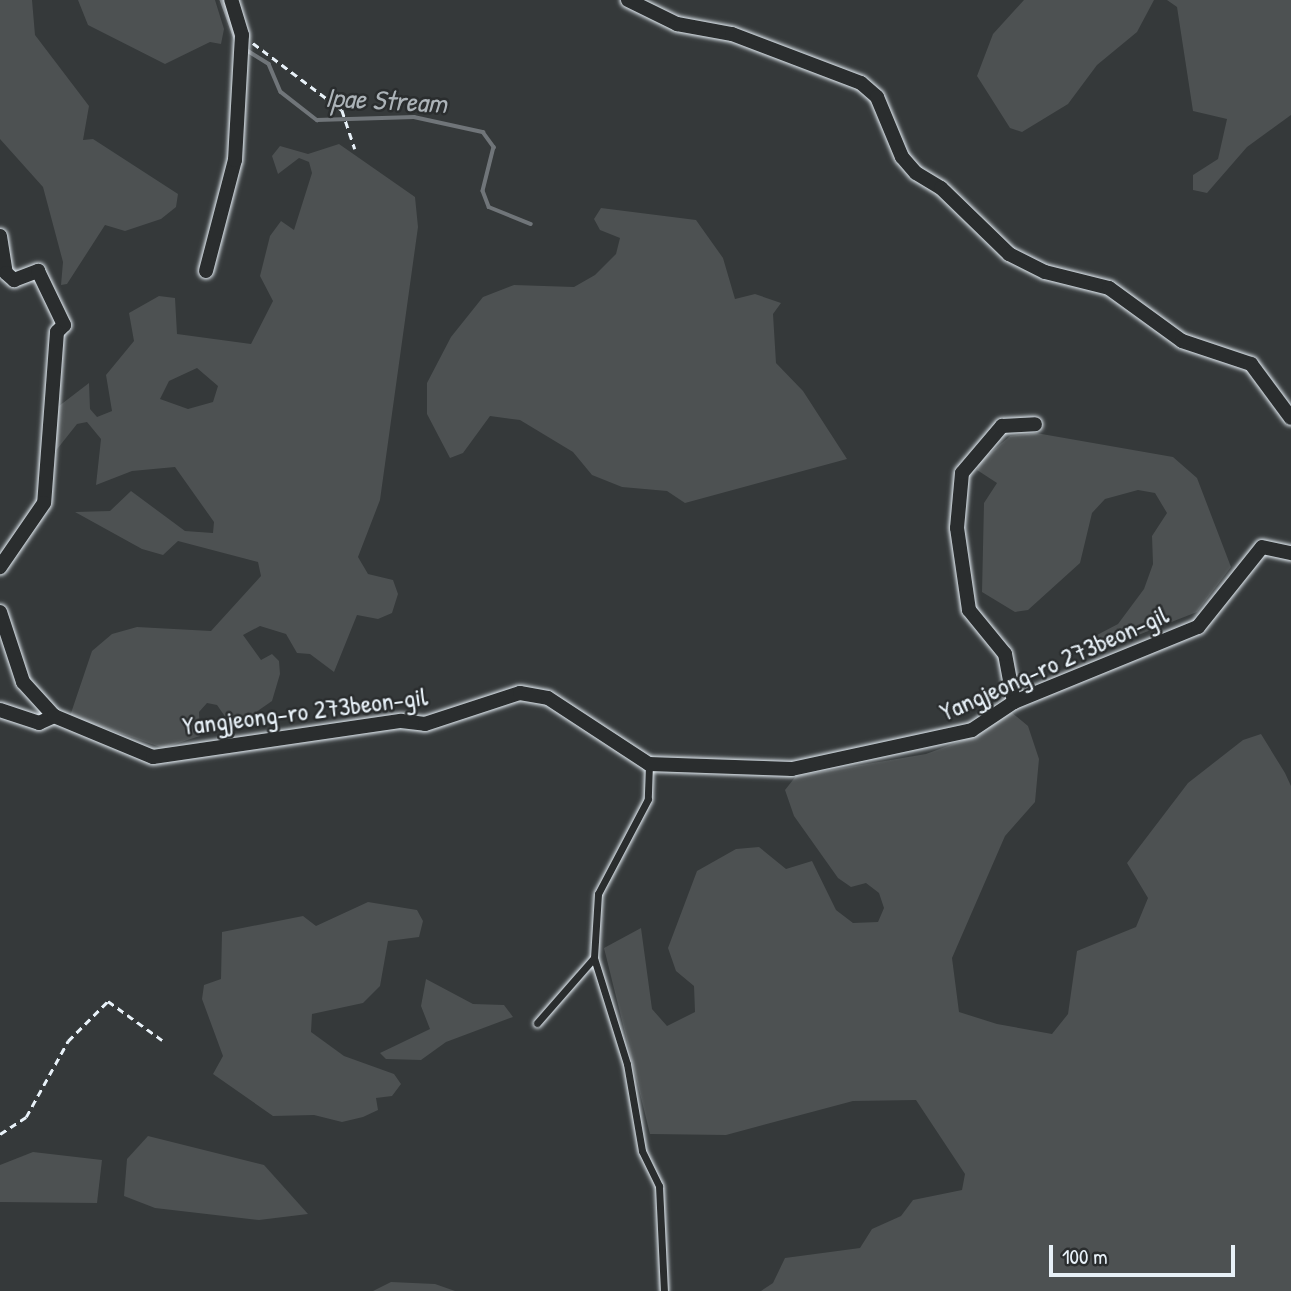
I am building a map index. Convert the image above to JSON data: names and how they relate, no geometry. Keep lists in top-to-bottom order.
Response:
{
  "streets": {
    "street": ["Yangjeong-ro 273beon-gil"]
  },
  "water": ["Ipae Stream"],
  "scale_bar": "100 m"
}
